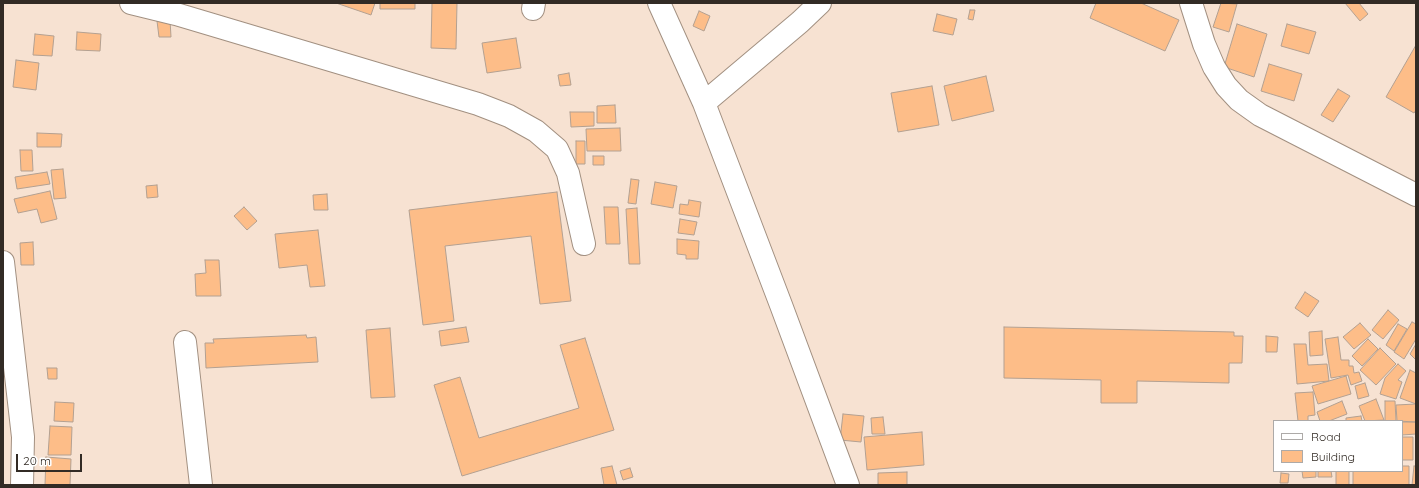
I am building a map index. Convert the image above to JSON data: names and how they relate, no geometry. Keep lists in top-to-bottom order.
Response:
{
  "legend": ["Road", "Building"],
  "scale_bar": "20 m"
}
